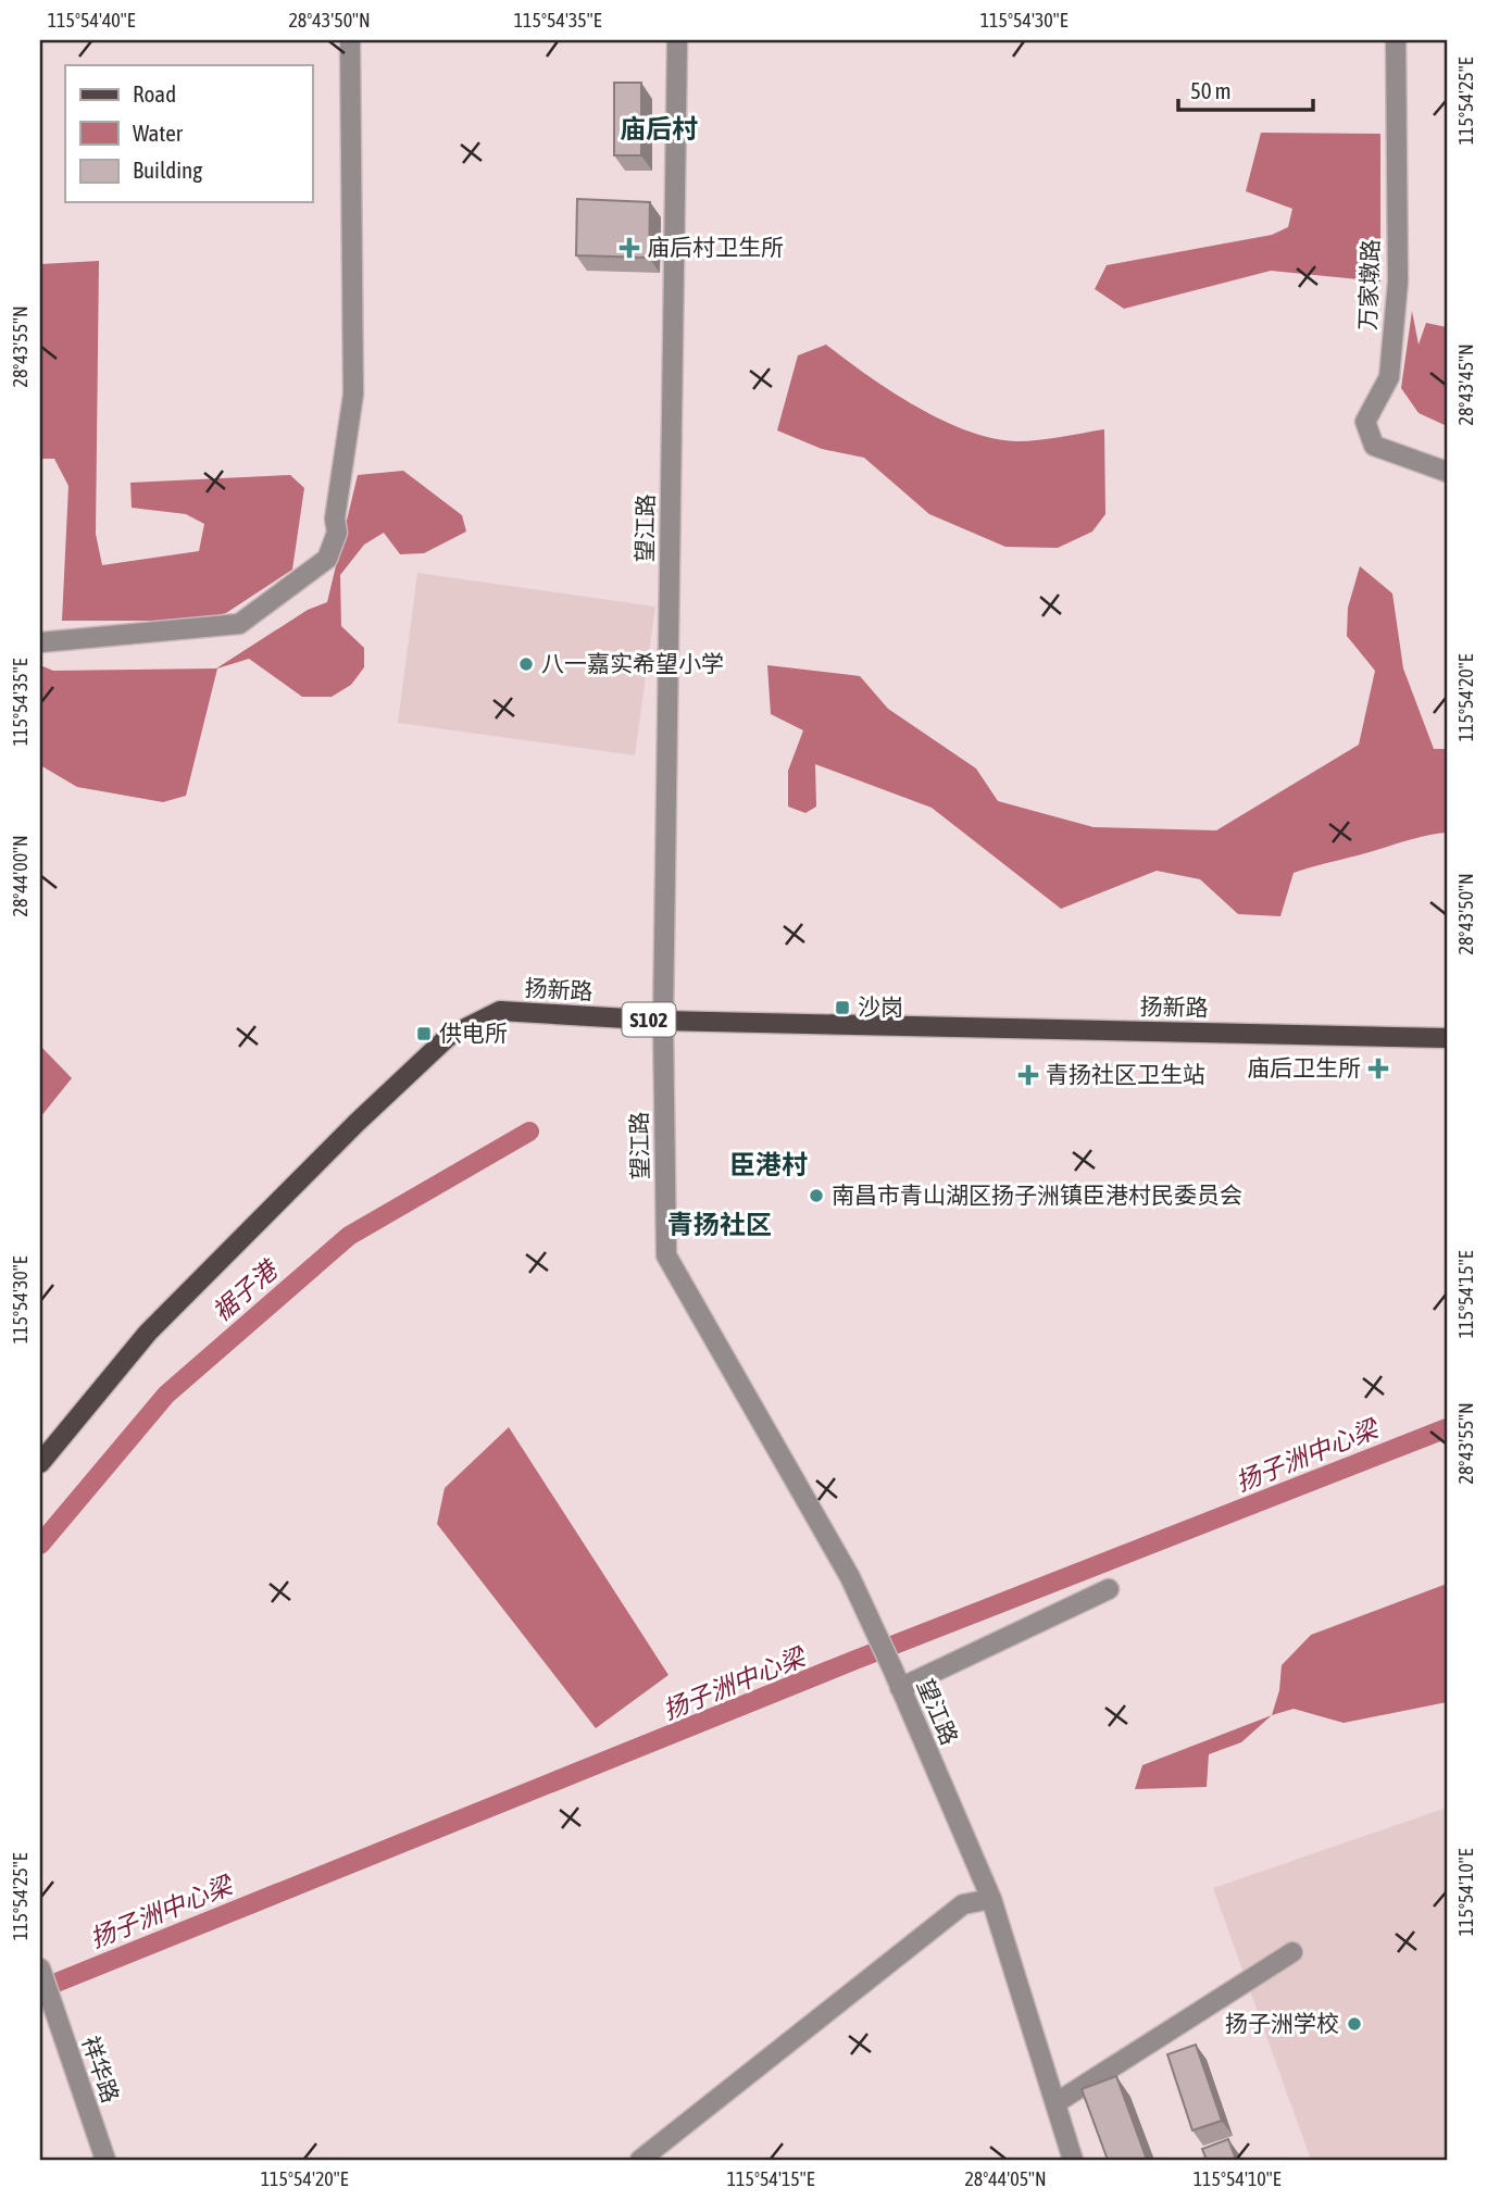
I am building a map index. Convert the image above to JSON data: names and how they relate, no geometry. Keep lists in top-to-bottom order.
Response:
{
  "streets": {
    "main road": ["扬新路", "S102"],
    "street": ["万家墩路", "望江路", "祥华路"]
  },
  "crossings": [
    ["望江路", "扬新路"]
  ],
  "districts": ["庙后村", "臣港村", "青扬社区"],
  "water": ["裾子港", "扬子洲中心梁"],
  "places": {
    "health": ["庙后村卫生所", "庙后卫生所", "青扬社区卫生站"],
    "other": ["八一嘉实希望小学", "南昌市青山湖区扬子洲镇臣港村民委员会", "扬子洲学校"],
    "transit": ["沙岗", "供电所"]
  },
  "legend": ["Road", "Water", "Building"],
  "scale_bar": "50 m",
  "coordinates": [
    "115°54'40\"E",
    "28°43'50\"N",
    "115°54'35\"E",
    "115°54'30\"E",
    "115°54'25\"E",
    "28°43'55\"N",
    "28°43'45\"N",
    "115°54'20\"E",
    "28°44'00\"N",
    "115°54'15\"E",
    "115°54'10\"E",
    "28°44'05\"N"
  ]
}
